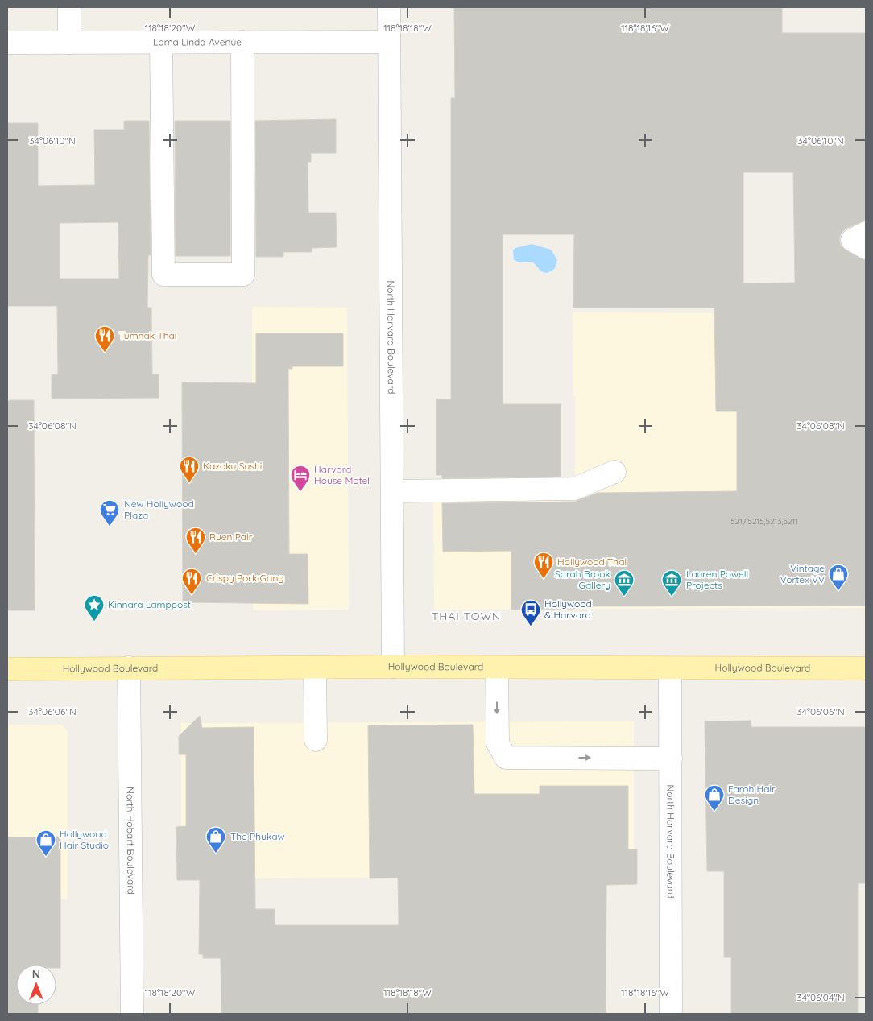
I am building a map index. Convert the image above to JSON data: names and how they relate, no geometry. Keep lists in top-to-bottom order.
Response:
{
  "streets": {
    "main road": ["Hollywood Boulevard"],
    "street": ["Loma Linda Avenue", "North Harvard Boulevard", "North Hobart Boulevard"]
  },
  "crossings": [
    ["Loma Linda Avenue", "North Harvard Boulevard"],
    ["North Harvard Boulevard", "Hollywood Boulevard"],
    ["Hollywood Boulevard", "North Hobart Boulevard"]
  ],
  "districts": ["THAI TOWN"],
  "places": {
    "restaurant": [
      "Tumnak Thai",
      "Kazoku Sushi",
      "Ruen Pair",
      "Hollywood Thai",
      "Crispy Pork Gang"
    ],
    "hotel": ["Harvard House Motel"],
    "supermarket": ["New Hollywood Plaza"],
    "shop": [
      "Vintage Vortex VV",
      "Faroh Hair Design",
      "The Phukaw",
      "Hollywood Hair Studio"
    ],
    "museum": ["Sarah Brook Gallery", "Lauren Powell Projects"],
    "place": ["Kinnara Lamppost"],
    "bus stop": ["Hollywood & Harvard"]
  },
  "house_numbers": ["5217,5215,5213,5211"],
  "north": "top",
  "coordinates": [
    "118°18'20\"W",
    "118°18'18\"W",
    "118°18'16\"W",
    "34°06'10\"N",
    "34°06'08\"N",
    "34°06'06\"N",
    "34°06'04\"N"
  ]
}
